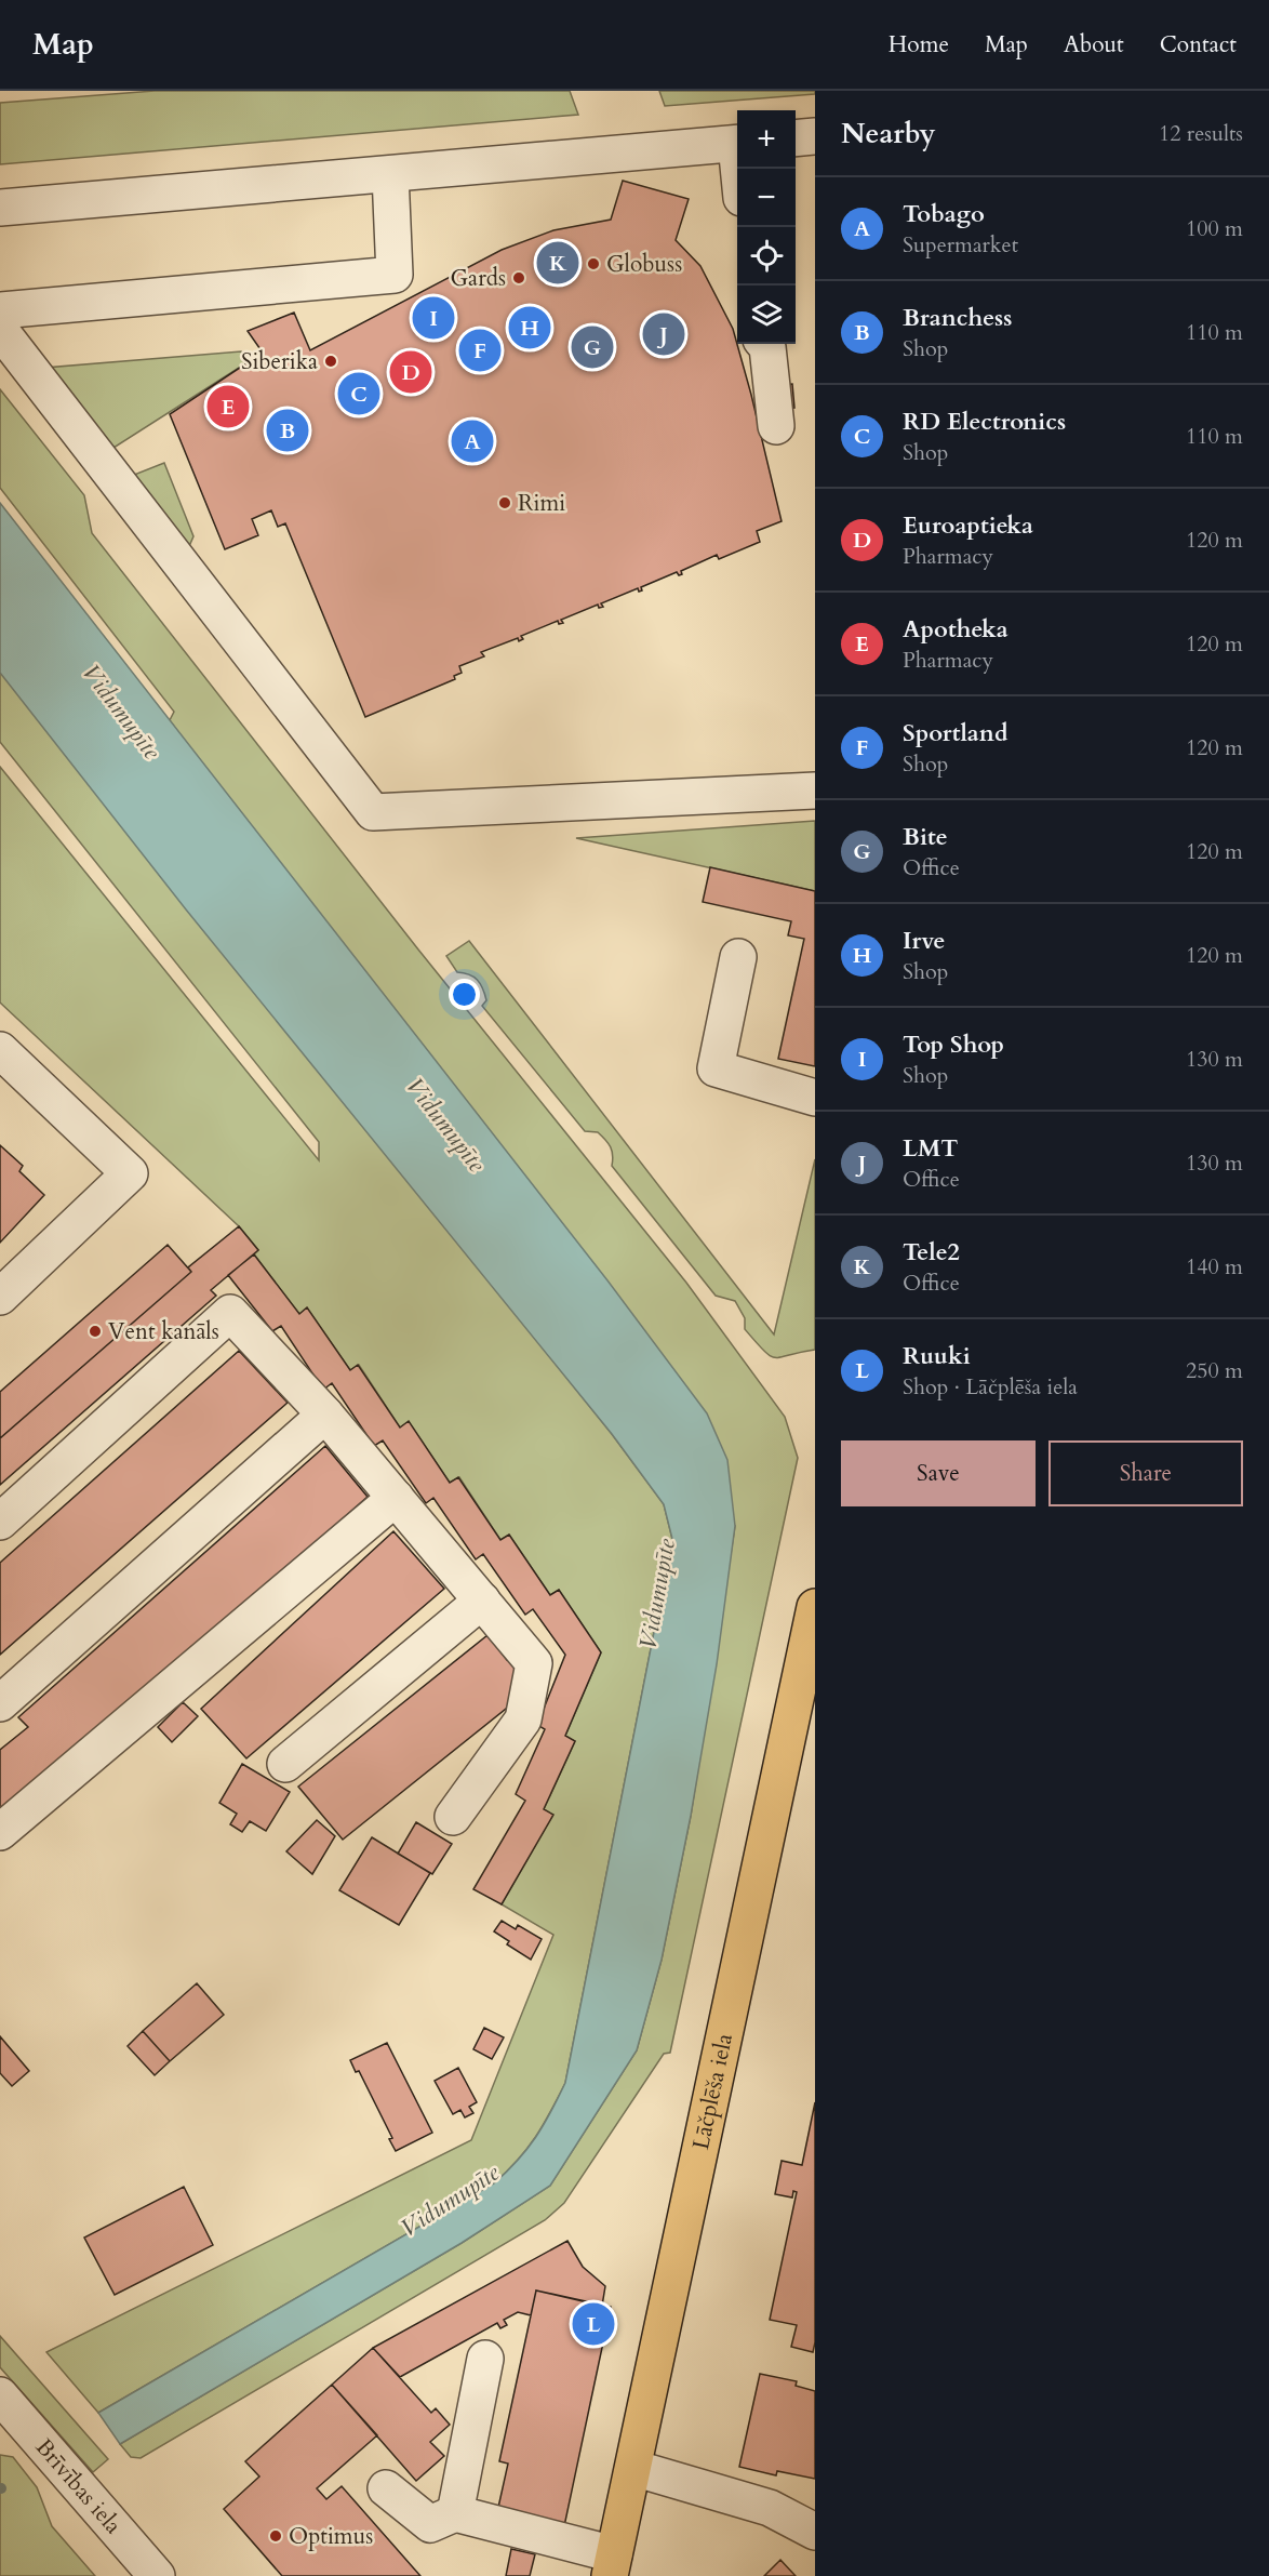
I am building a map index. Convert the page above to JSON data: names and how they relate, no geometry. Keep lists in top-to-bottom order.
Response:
{
  "streets": {
    "main road": ["Lāčplēša iela"],
    "street": ["Brīvības iela"]
  },
  "water": ["Vidumupīte"],
  "places": [
    "Globuss",
    "Gards",
    "Siberika",
    "Rimi",
    "Vent kanāls",
    "Optimus"
  ],
  "page": {
    "header": "Map",
    "nav": [
      "Home",
      "Map",
      "About",
      "Contact"
    ],
    "heading": ["Nearby", "12 results"],
    "map_buttons": ["+", "−"],
    "list": [
      {
        "mark": "A",
        "name": "Tobago",
        "note": "Supermarket",
        "value": "100 m"
      },
      {
        "mark": "B",
        "name": "Branchess",
        "note": "Shop",
        "value": "110 m"
      },
      {
        "mark": "C",
        "name": "RD Electronics",
        "note": "Shop",
        "value": "110 m"
      },
      {
        "mark": "D",
        "name": "Euroaptieka",
        "note": "Pharmacy",
        "value": "120 m"
      },
      {
        "mark": "E",
        "name": "Apotheka",
        "note": "Pharmacy",
        "value": "120 m"
      },
      {
        "mark": "F",
        "name": "Sportland",
        "note": "Shop",
        "value": "120 m"
      },
      {
        "mark": "G",
        "name": "Bite",
        "note": "Office",
        "value": "120 m"
      },
      {
        "mark": "H",
        "name": "Irve",
        "note": "Shop",
        "value": "120 m"
      },
      {
        "mark": "I",
        "name": "Top Shop",
        "note": "Shop",
        "value": "130 m"
      },
      {
        "mark": "J",
        "name": "LMT",
        "note": "Office",
        "value": "130 m"
      },
      {
        "mark": "K",
        "name": "Tele2",
        "note": "Office",
        "value": "140 m"
      },
      {
        "mark": "L",
        "name": "Ruuki",
        "note": "Shop · Lāčplēša iela",
        "value": "250 m"
      }
    ],
    "pins": [
      "K",
      "I",
      "H",
      "J",
      "G",
      "F",
      "D",
      "C",
      "E",
      "B",
      "A",
      "L"
    ],
    "buttons": ["Save", "Share"]
  }
}
